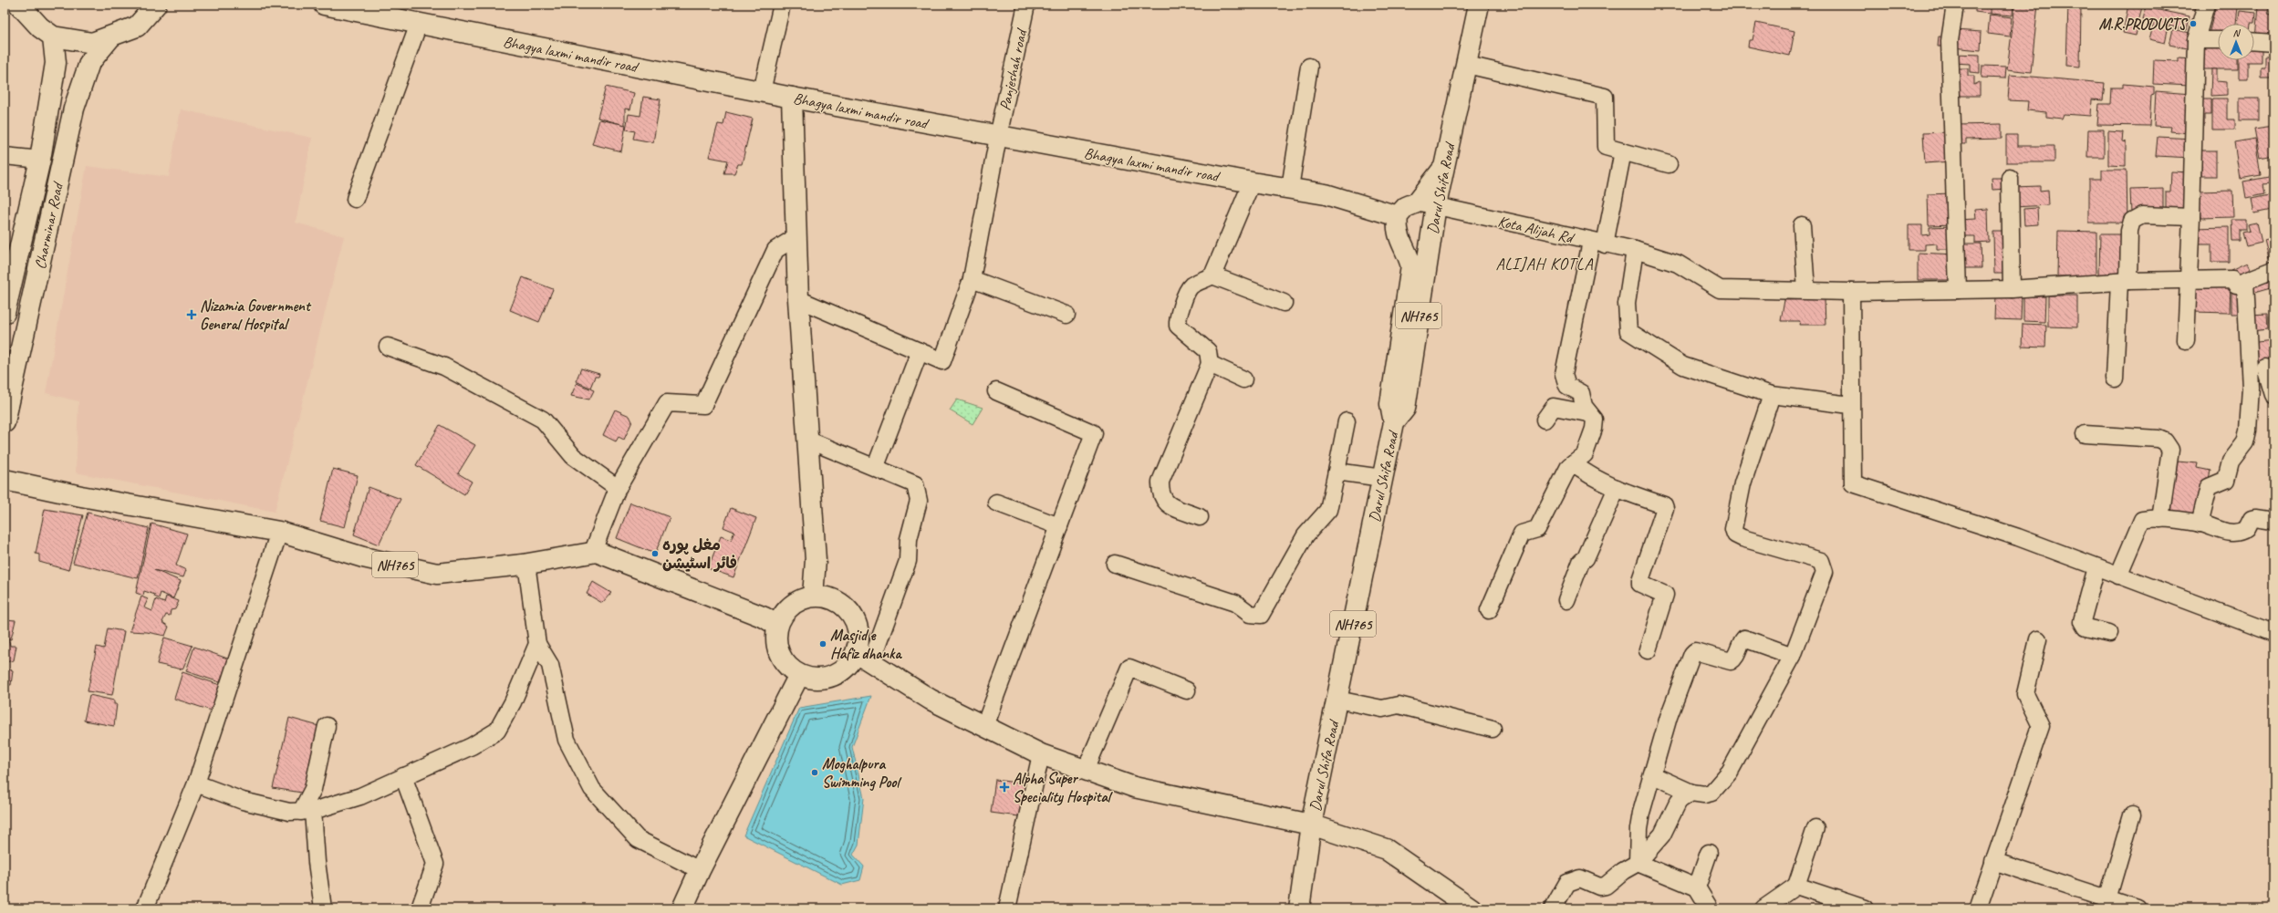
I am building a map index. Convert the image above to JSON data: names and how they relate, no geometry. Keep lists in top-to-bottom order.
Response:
{
  "streets": {
    "main road": [
      "Bhagya laxmi mandir road",
      "Darul Shifa Road",
      "Charminar Road",
      "NH765"
    ],
    "street": ["Panjeshah road", "Kota Alijah Rd"]
  },
  "crossings": [
    ["Bhagya laxmi mandir road", "Panjeshah road"],
    ["Bhagya laxmi mandir road", "NH765"],
    ["Darul Shifa Road", "Kota Alijah Rd"],
    ["Darul Shifa Road", "NH765"],
    ["Kota Alijah Rd", "NH765"]
  ],
  "districts": ["ALIJAH KOTLA"],
  "places": {
    "other": [
      "M.R.PRODUCTS",
      "مغل پورہ فائر اسٹیشن",
      "Masjid e Hafiz dhanka",
      "Moghalpura Swimming Pool"
    ],
    "health": ["Nizamia Government General Hospital", "Alpha Super Speciality Hospital"]
  },
  "north": "top"
}
